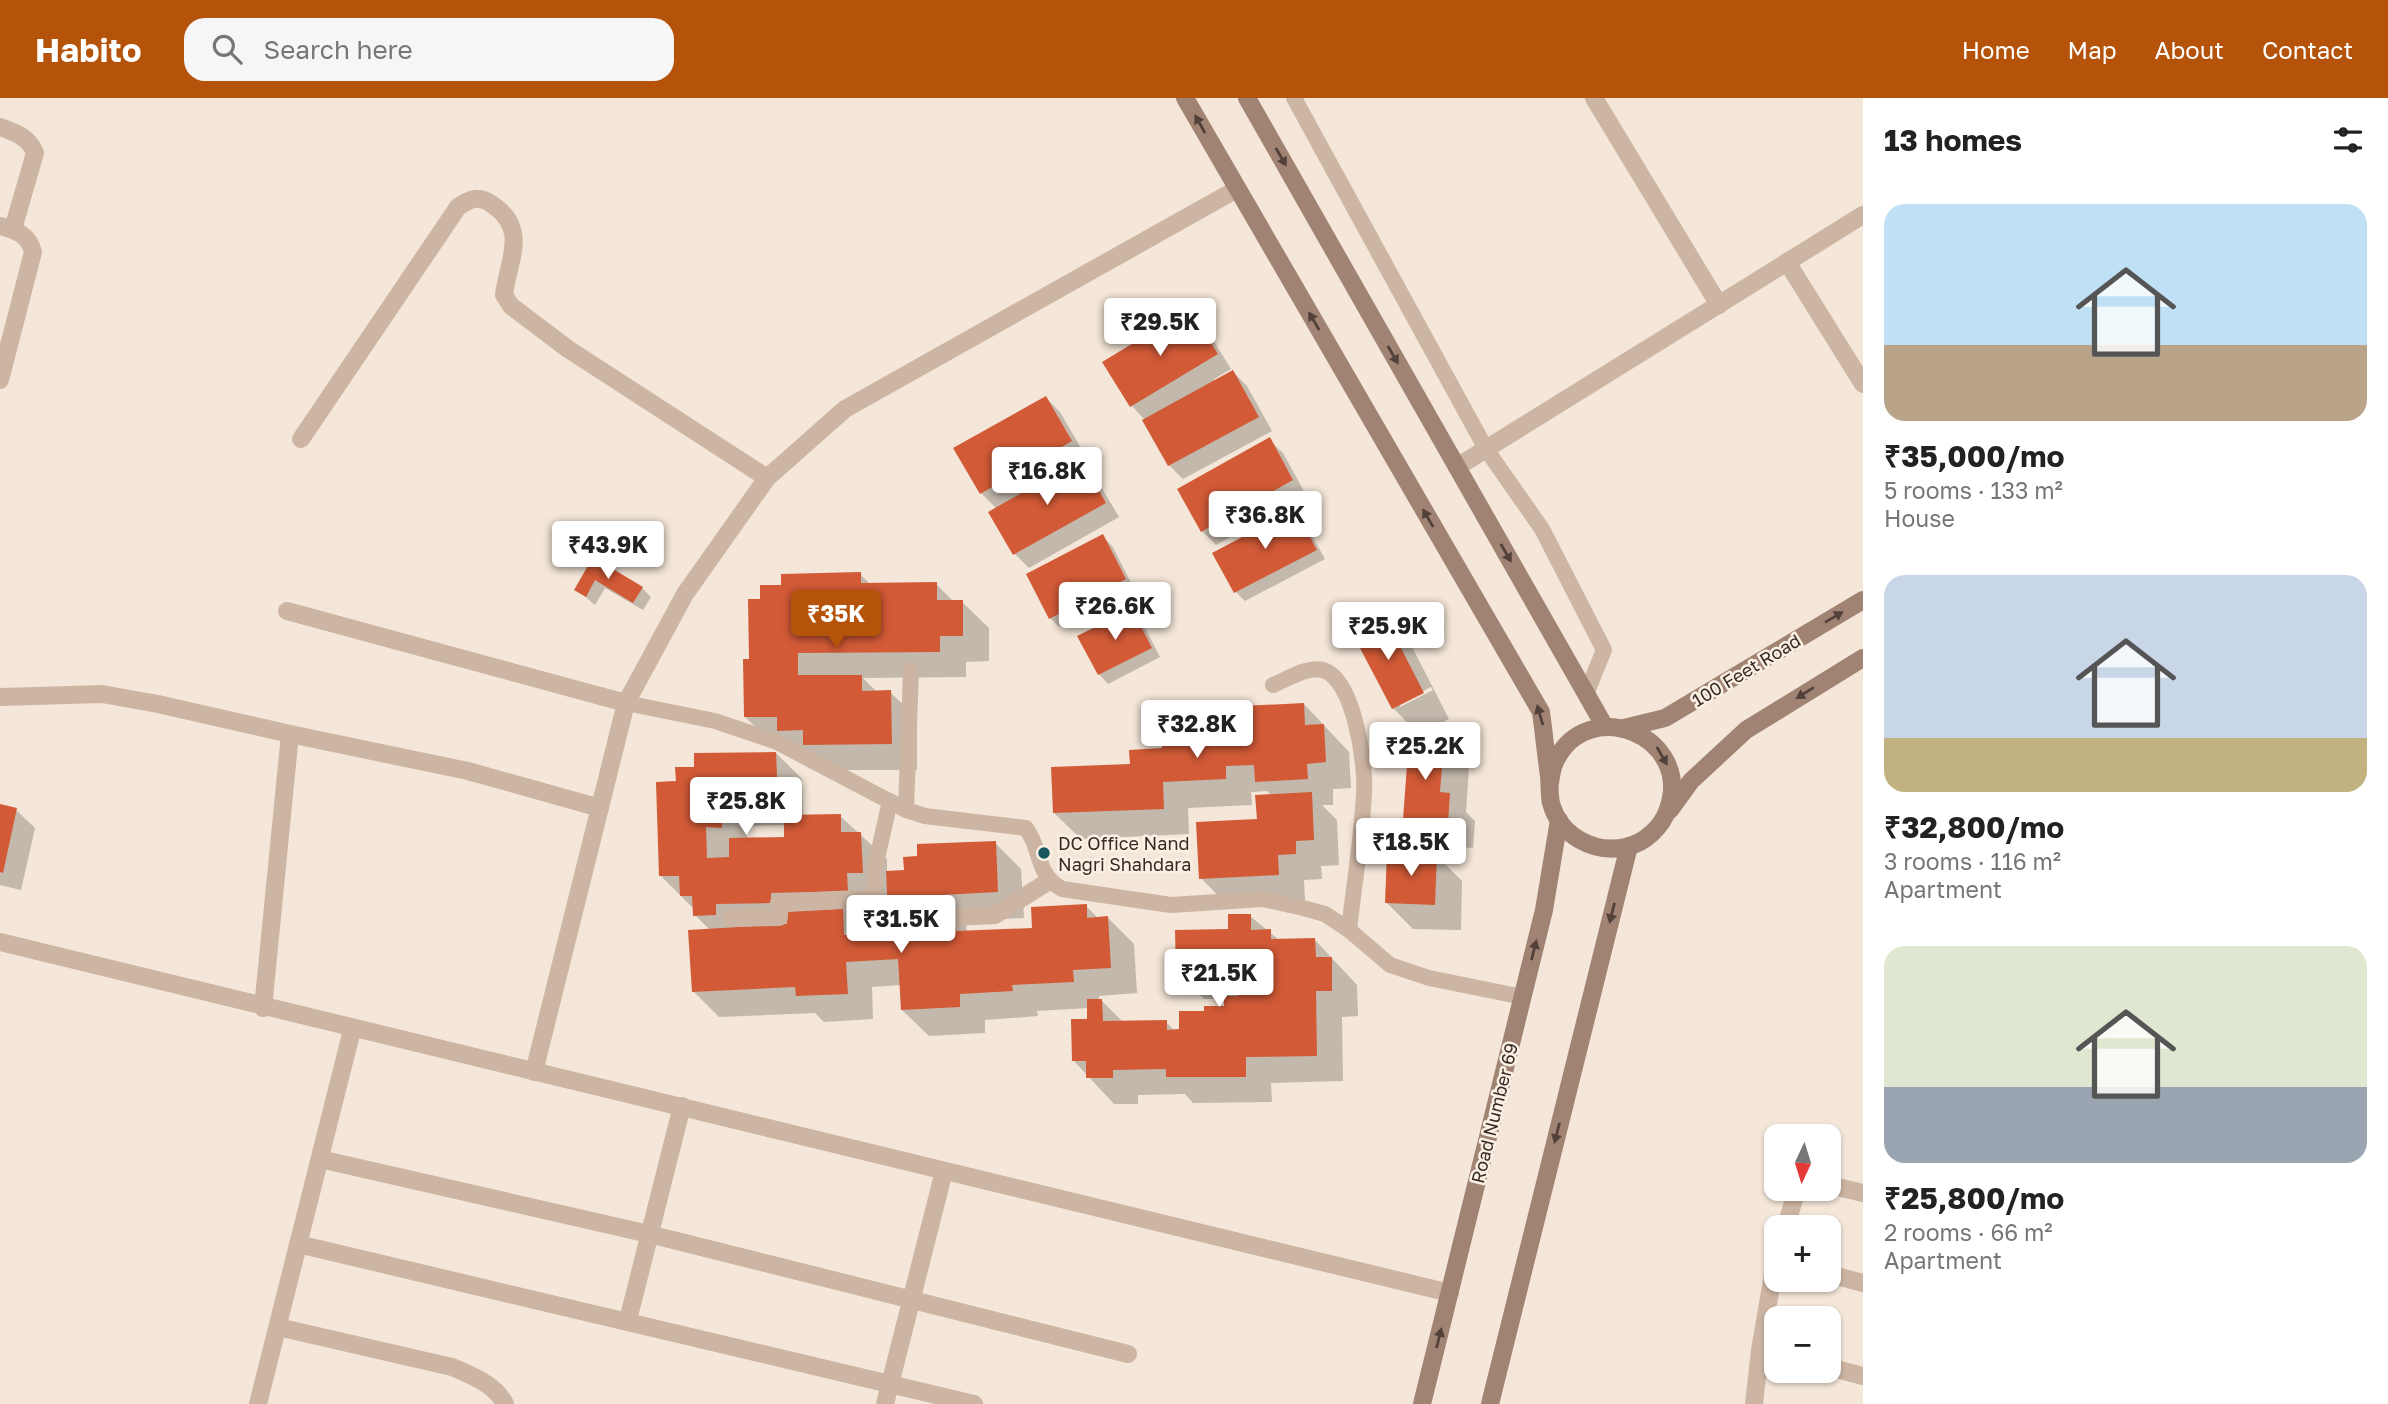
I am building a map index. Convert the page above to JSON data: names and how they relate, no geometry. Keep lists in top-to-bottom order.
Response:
{
  "streets": {
    "main road": ["100 Feet Road", "Road Number 69"]
  },
  "crossings": [
    ["100 Feet Road", "Road Number 69"]
  ],
  "places": ["DC Office Nand Nagri Shahdara"],
  "north": "bottom",
  "page": {
    "header": "Habito",
    "search": "Search here",
    "nav": [
      "Home",
      "Map",
      "About",
      "Contact"
    ],
    "heading": "13 homes",
    "list": [
      {
        "name": "₹35,000/mo",
        "note": "5 rooms · 133 m² · House"
      },
      {
        "name": "₹32,800/mo",
        "note": "3 rooms · 116 m² · Apartment"
      },
      {
        "name": "₹25,800/mo",
        "note": "2 rooms · 66 m² · Apartment"
      }
    ],
    "price": [
      "₹29.5K",
      "₹16.8K",
      "₹36.8K",
      "₹43.9K",
      "₹26.6K",
      "₹35K",
      "₹25.9K",
      "₹32.8K",
      "₹25.2K",
      "₹25.8K",
      "₹18.5K",
      "₹31.5K",
      "₹21.5K"
    ],
    "map_buttons": ["+", "−"]
  }
}
